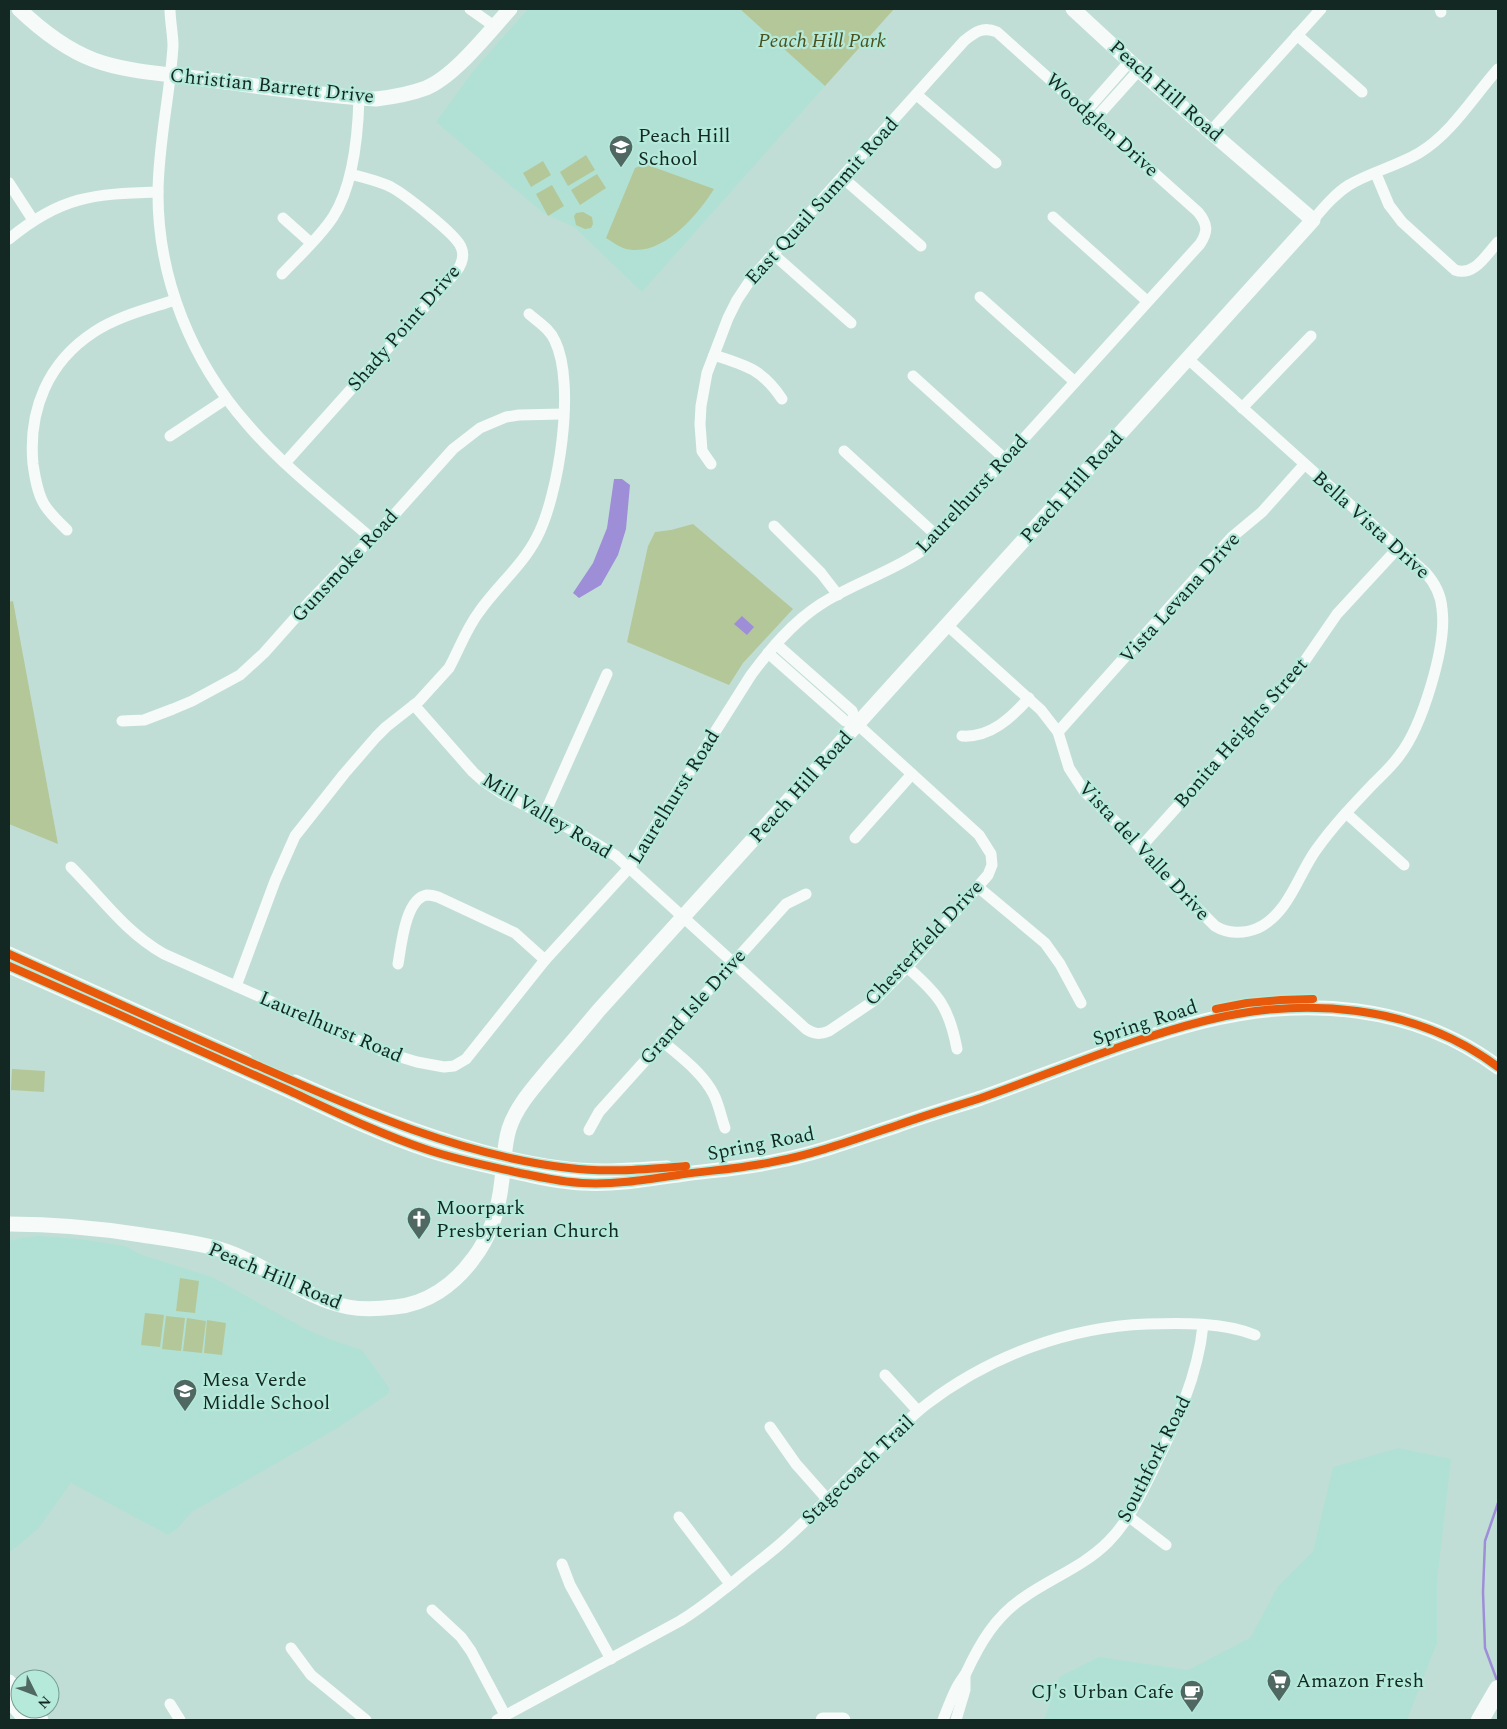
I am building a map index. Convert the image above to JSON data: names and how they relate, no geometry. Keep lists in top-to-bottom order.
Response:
{
  "streets": {
    "main road": ["Christian Barrett Drive", "Peach Hill Road", "Spring Road"],
    "street": [
      "Woodglen Drive",
      "East Quail Summit Road",
      "Shady Point Drive",
      "Laurelhurst Road",
      "Bella Vista Drive",
      "Gunsmoke Road",
      "Vista Levana Drive",
      "Bonita Heights Street",
      "Mill Valley Road",
      "Vista del Valle Drive",
      "Chesterfield Drive",
      "Grand Isle Drive",
      "Southfork Road",
      "Stagecoach Trail"
    ]
  },
  "crossings": [
    ["Peach Hill Road", "Bella Vista Drive"],
    ["Peach Hill Road", "Mill Valley Road"],
    ["Peach Hill Road", "Vista del Valle Drive"],
    ["Peach Hill Road", "Spring Road"],
    ["Woodglen Drive", "East Quail Summit Road"],
    ["Woodglen Drive", "Laurelhurst Road"],
    ["Laurelhurst Road", "Mill Valley Road"],
    ["Bella Vista Drive", "Vista Levana Drive"],
    ["Bella Vista Drive", "Bonita Heights Street"],
    ["Bella Vista Drive", "Vista del Valle Drive"],
    ["Vista Levana Drive", "Vista del Valle Drive"],
    ["Bonita Heights Street", "Vista del Valle Drive"],
    ["Mill Valley Road", "Chesterfield Drive"],
    ["Mill Valley Road", "Grand Isle Drive"],
    ["Southfork Road", "Stagecoach Trail"]
  ],
  "parks": ["Peach Hill Park"],
  "places": {
    "school or university": ["Peach Hill School", "Mesa Verde Middle School"],
    "church": ["Moorpark Presbyterian Church"],
    "supermarket": ["Amazon Fresh"],
    "cafe": ["CJ's Urban Cafe"]
  },
  "north": "bottom right"
}
